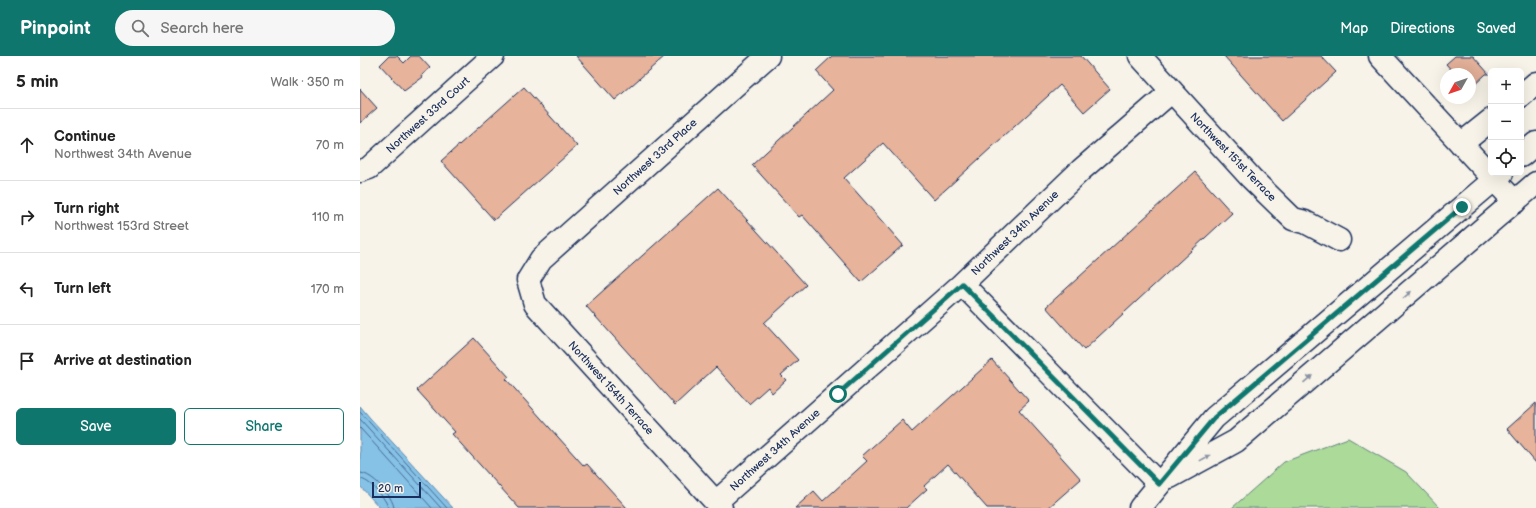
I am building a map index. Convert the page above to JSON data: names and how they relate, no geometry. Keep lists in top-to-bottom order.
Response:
{
  "streets": {
    "street": [
      "Northwest 33rd Court",
      "Northwest 33rd Place",
      "Northwest 151st Terrace",
      "Northwest 34th Avenue",
      "Northwest 154th Terrace"
    ]
  },
  "crossings": [
    ["Northwest 33rd Place", "Northwest 154th Terrace"],
    ["Northwest 151st Terrace", "Northwest 34th Avenue"],
    ["Northwest 34th Avenue", "Northwest 154th Terrace"]
  ],
  "scale_bar": "20 m",
  "north": "bottom left",
  "page": {
    "header": "Pinpoint",
    "search": "Search here",
    "nav": ["Map", "Directions", "Saved"],
    "heading": ["5 min", "Walk · 350 m"],
    "map_buttons": ["+", "−"],
    "list": [
      ["Continue", "Northwest 34th Avenue", "70 m"],
      ["Turn right", "Northwest 153rd Street", "110 m"],
      ["Turn left", "170 m"],
      "Arrive at destination"
    ],
    "buttons": ["Save", "Share"],
    "scale": "20 m"
  }
}
